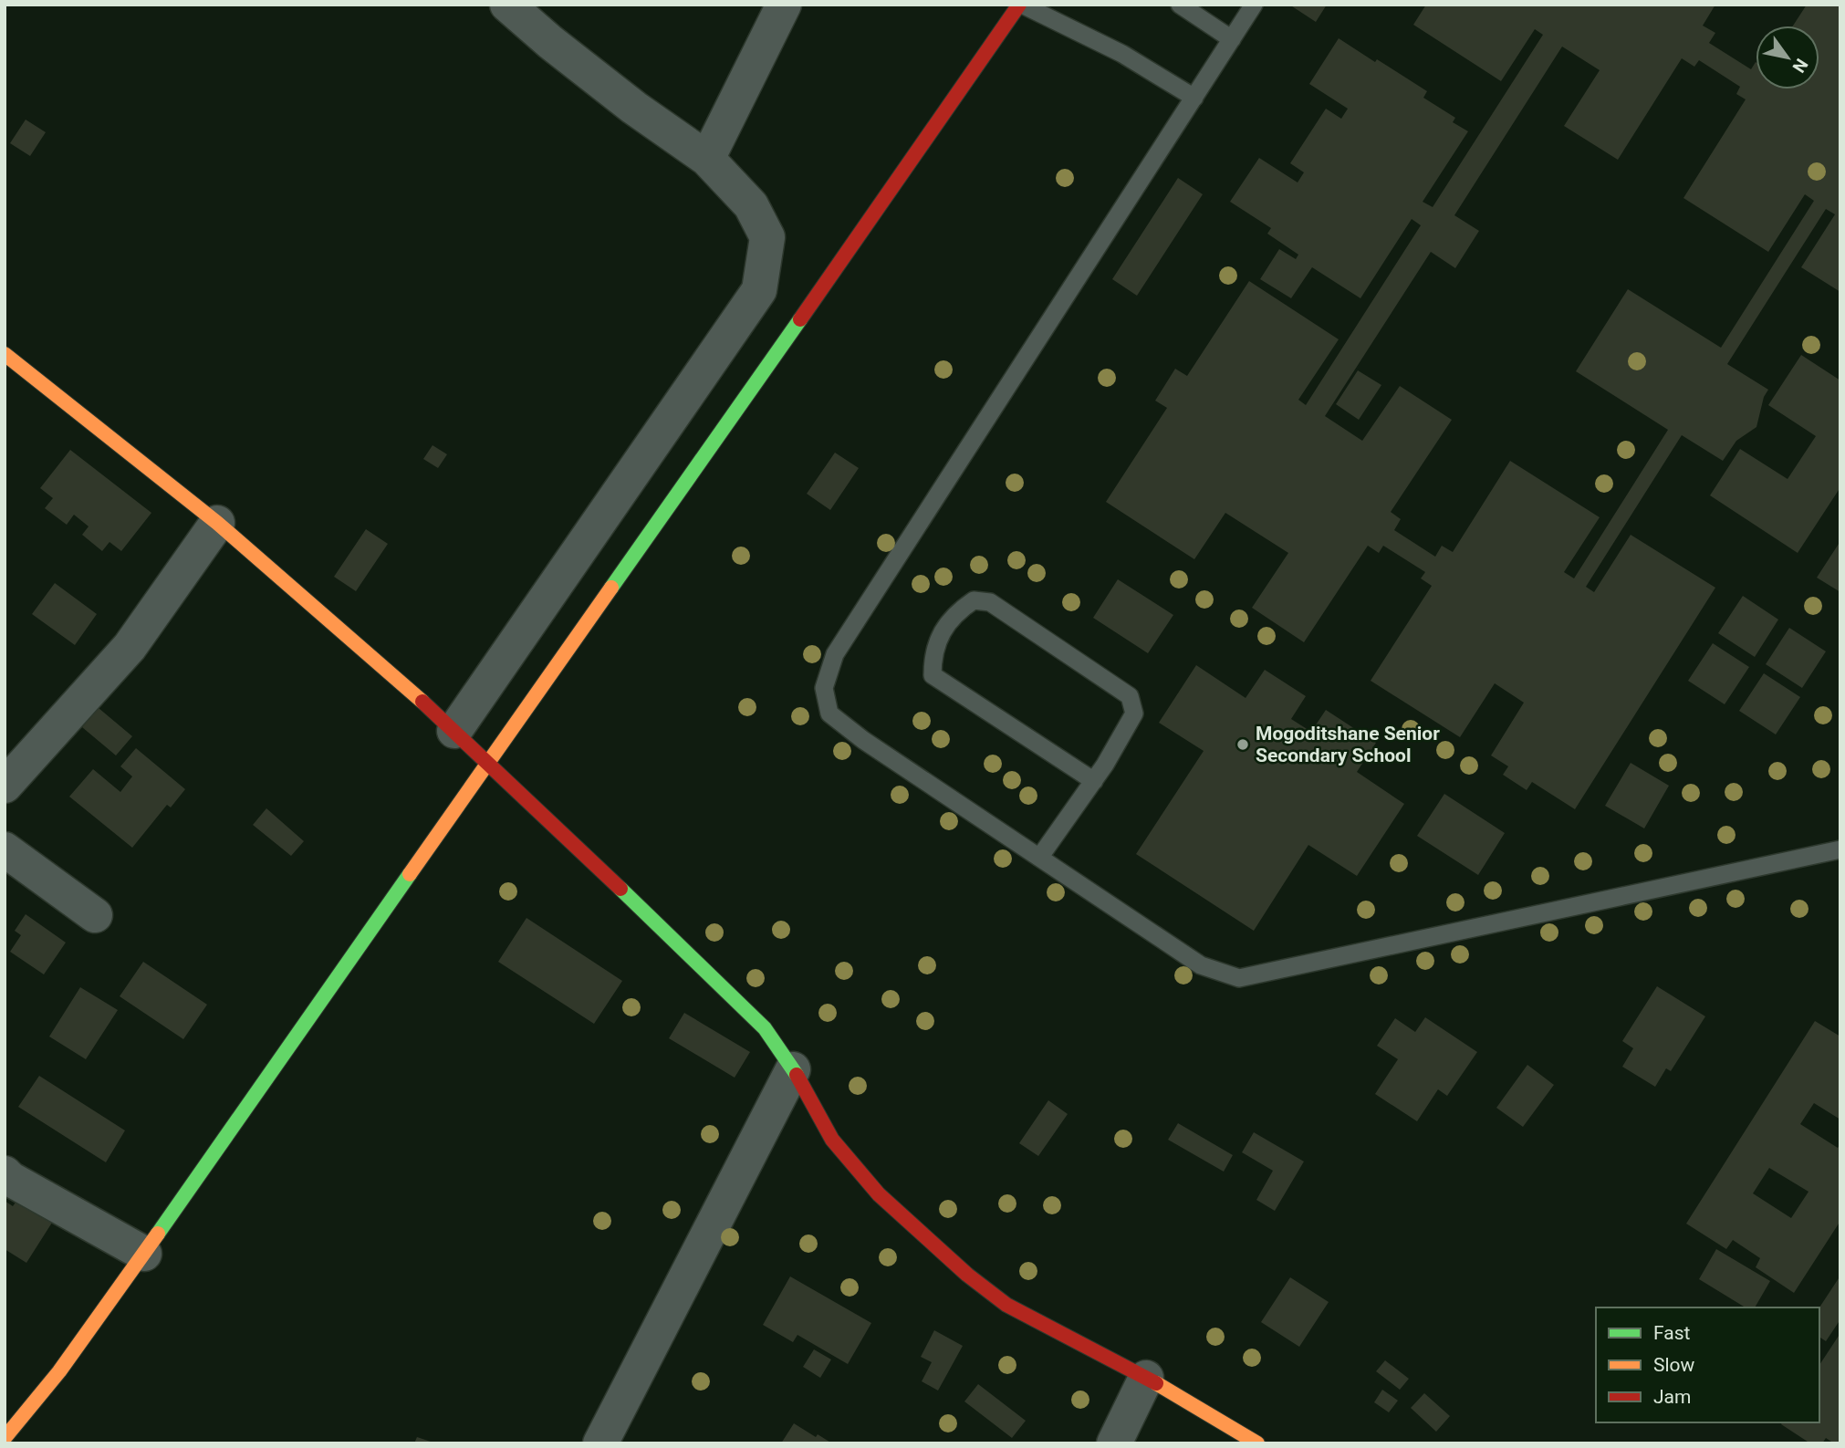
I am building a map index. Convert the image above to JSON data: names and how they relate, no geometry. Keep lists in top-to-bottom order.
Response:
{
  "places": ["Mogoditshane Senior Secondary School"],
  "legend": ["Fast", "Slow", "Jam"],
  "north": "bottom right"
}
